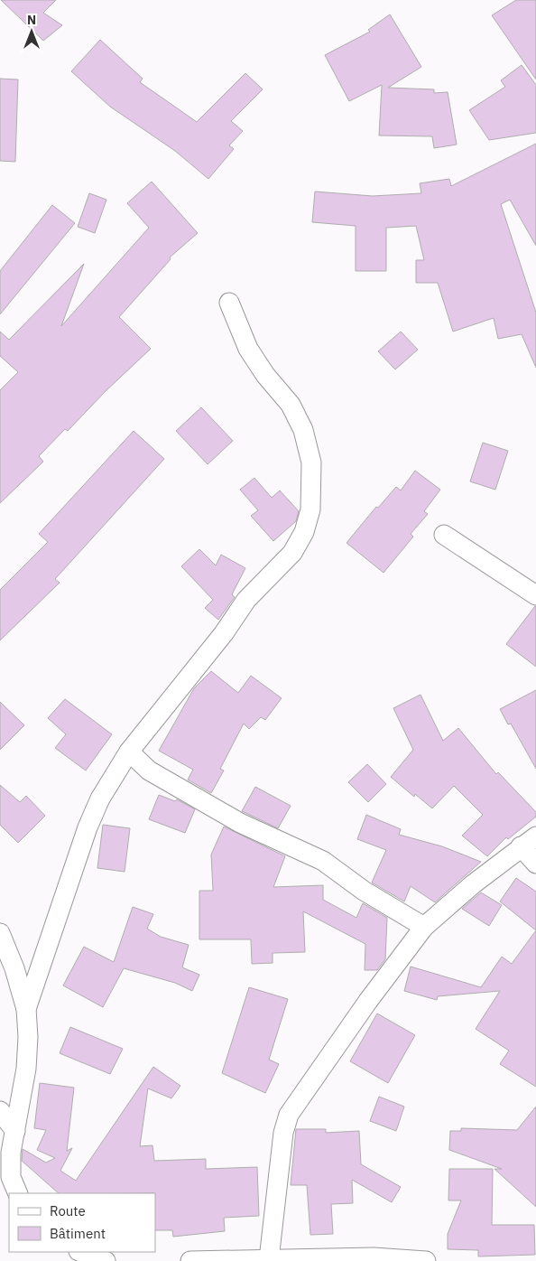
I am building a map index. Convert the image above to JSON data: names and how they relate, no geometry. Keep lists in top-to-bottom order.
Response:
{
  "legend": ["Route", "Bâtiment"],
  "north": "top"
}
